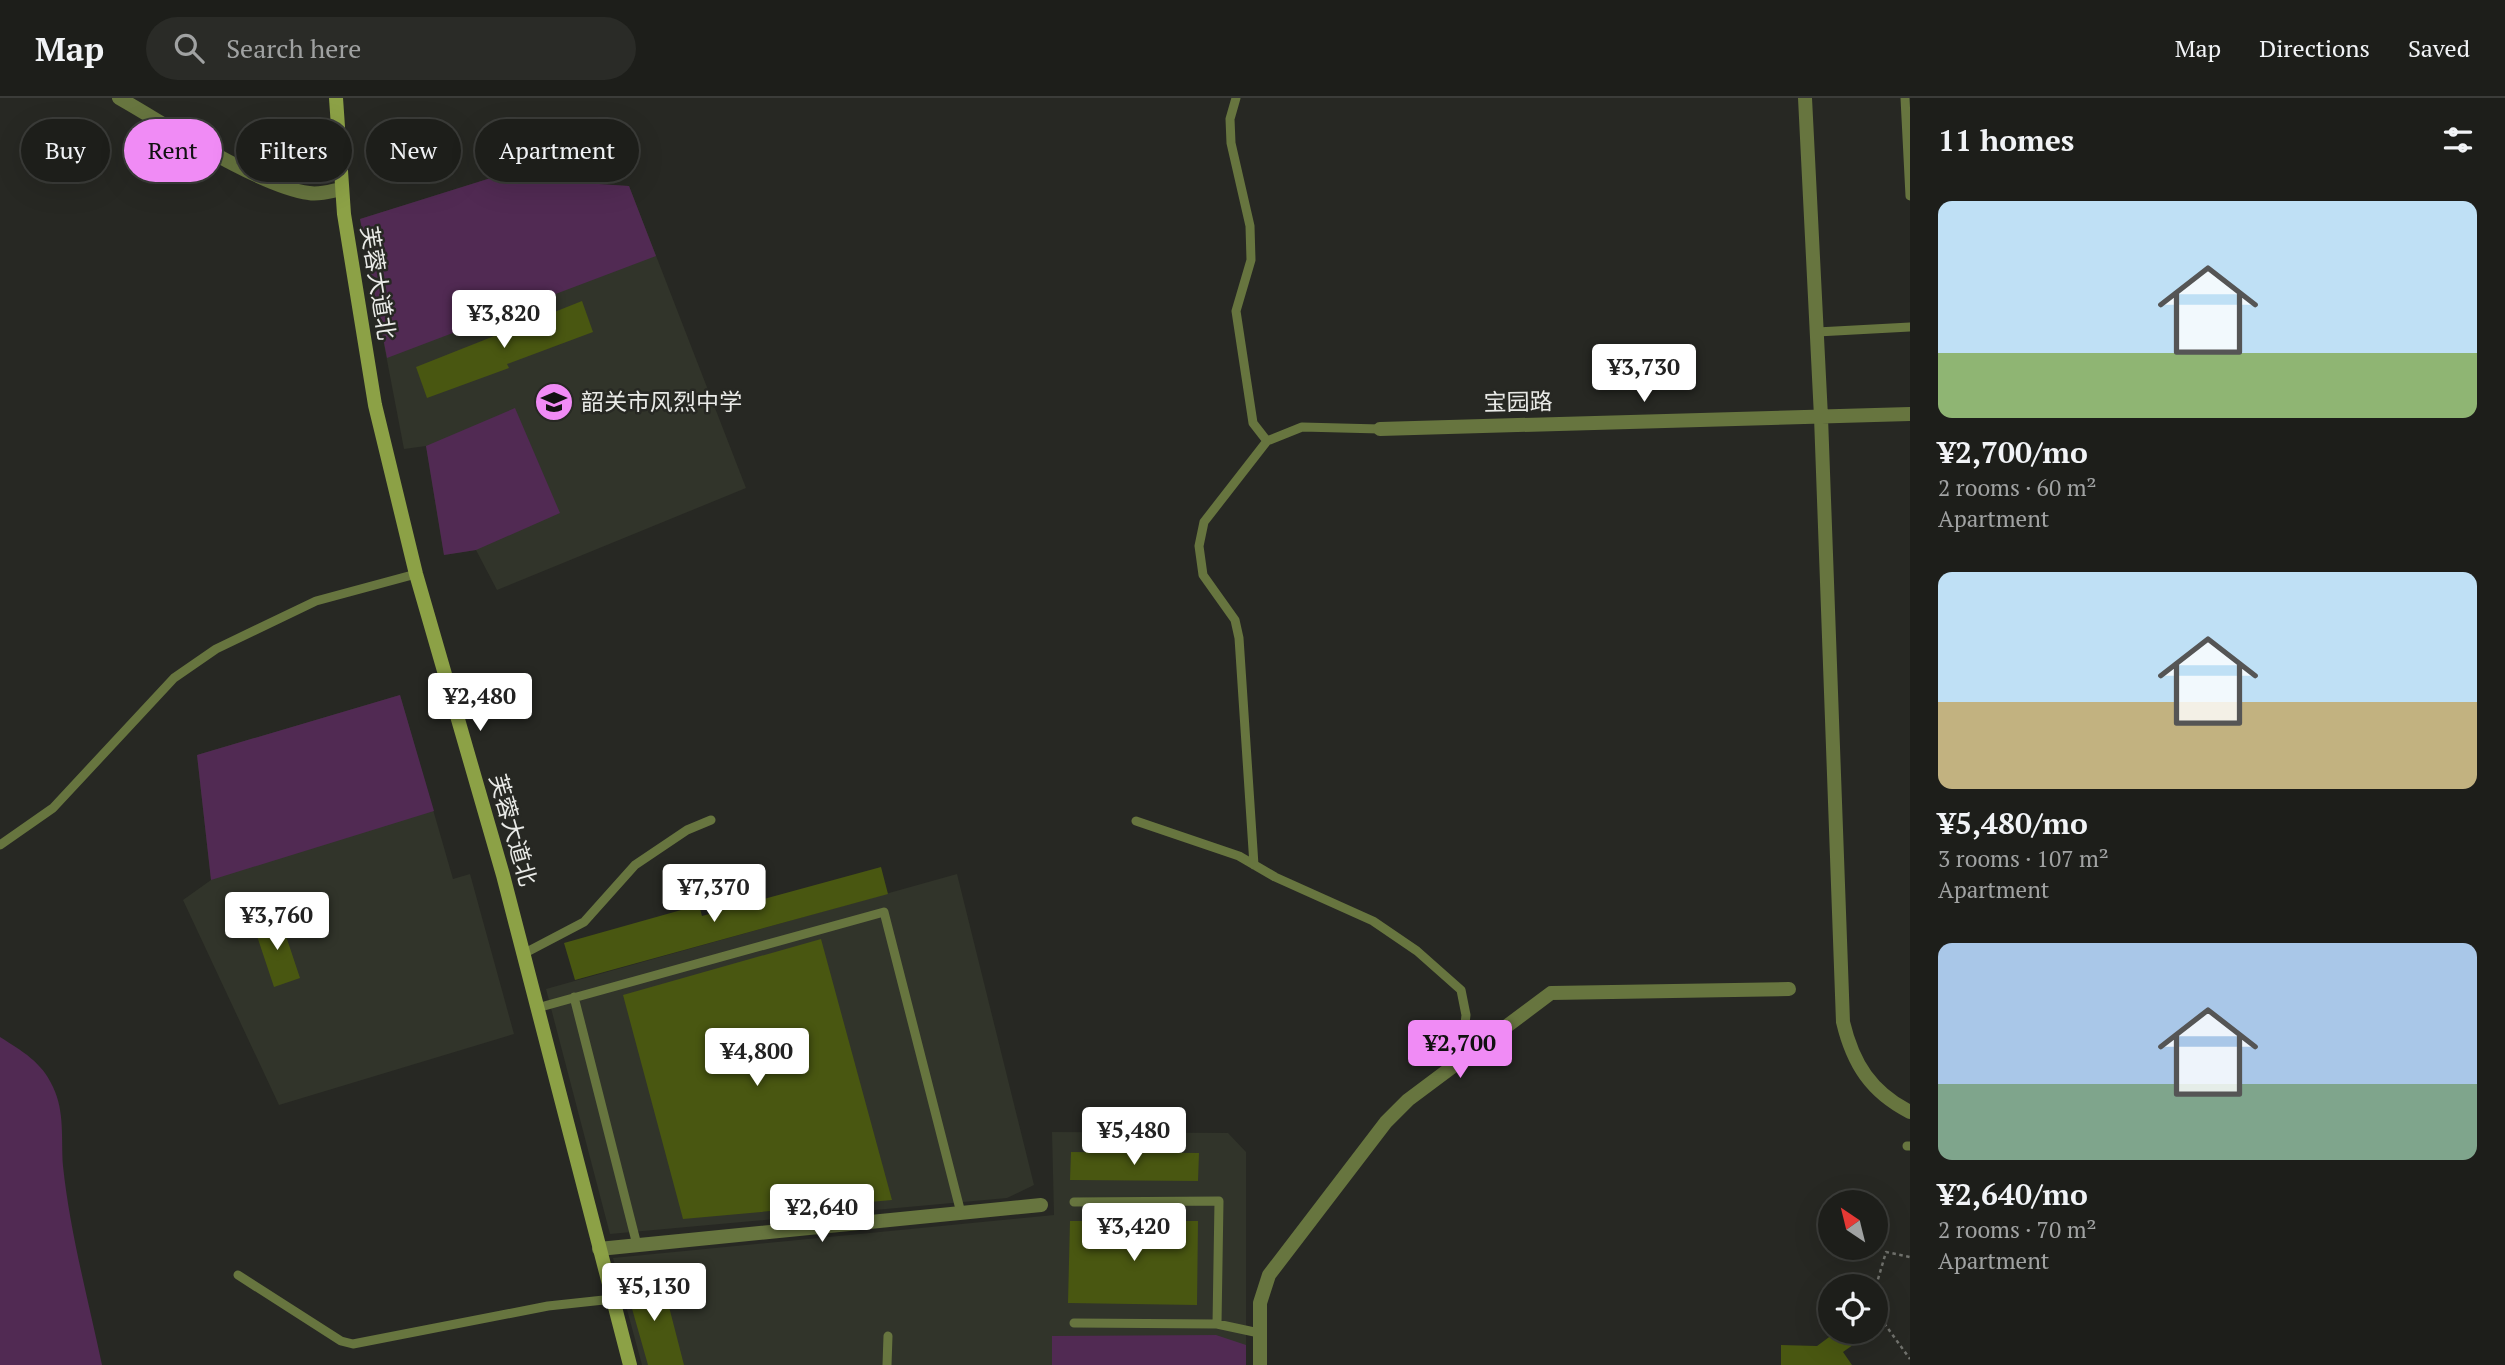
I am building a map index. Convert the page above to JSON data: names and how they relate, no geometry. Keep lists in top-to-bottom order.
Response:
{
  "streets": {
    "main road": ["芙蓉大道北"],
    "street": ["宝园路"]
  },
  "places": {
    "school or university": ["韶关市风烈中学"]
  },
  "north": "top left",
  "page": {
    "header": "Map",
    "search": "Search here",
    "nav": ["Map", "Directions", "Saved"],
    "heading": "11 homes",
    "chip": [
      "Buy",
      "Rent",
      "Filters",
      "New",
      "Apartment"
    ],
    "list": [
      {
        "name": "¥2,700/mo",
        "note": "2 rooms · 60 m² · Apartment"
      },
      {
        "name": "¥5,480/mo",
        "note": "3 rooms · 107 m² · Apartment"
      },
      {
        "name": "¥2,640/mo",
        "note": "2 rooms · 70 m² · Apartment"
      }
    ],
    "price": [
      "¥3,820",
      "¥3,730",
      "¥2,480",
      "¥7,370",
      "¥3,760",
      "¥2,700",
      "¥4,800",
      "¥5,480",
      "¥2,640",
      "¥3,420",
      "¥5,130"
    ]
  }
}
